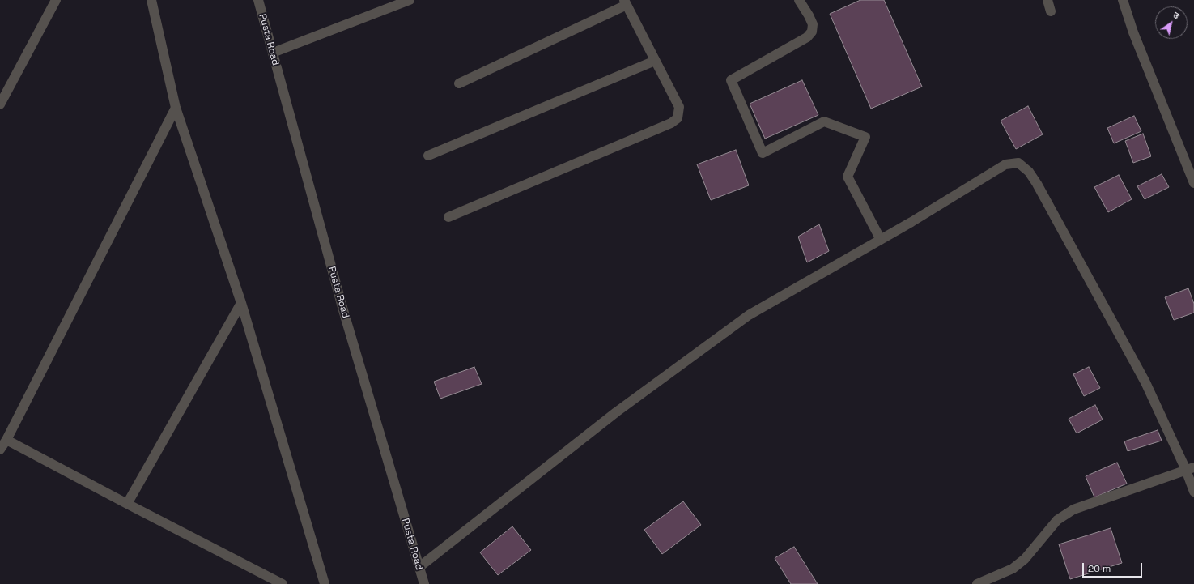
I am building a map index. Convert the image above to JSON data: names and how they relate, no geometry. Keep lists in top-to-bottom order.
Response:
{
  "streets": {
    "street": ["Pusta Road"]
  },
  "scale_bar": "20 m",
  "north": "top right"
}
